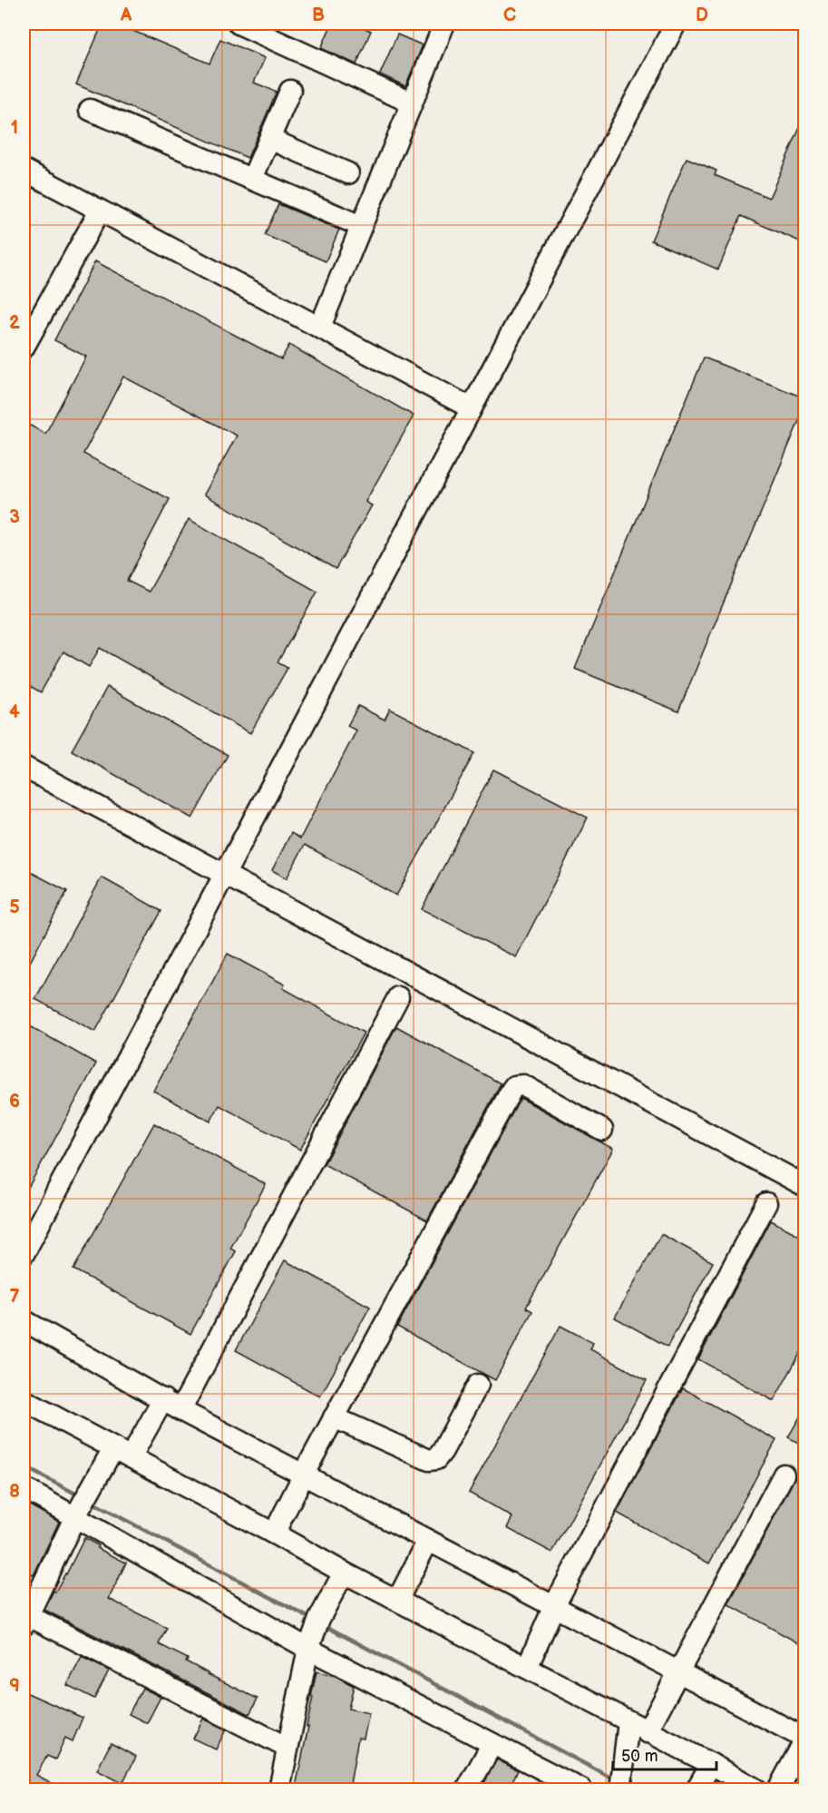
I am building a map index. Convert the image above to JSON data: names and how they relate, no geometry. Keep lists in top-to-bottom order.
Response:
{
  "scale_bar": "50 m",
  "grid": {
    "columns": [
      "A",
      "B",
      "C",
      "D"
    ],
    "rows": [
      "1",
      "2",
      "3",
      "4",
      "5",
      "6",
      "7",
      "8",
      "9"
    ]
  }
}
